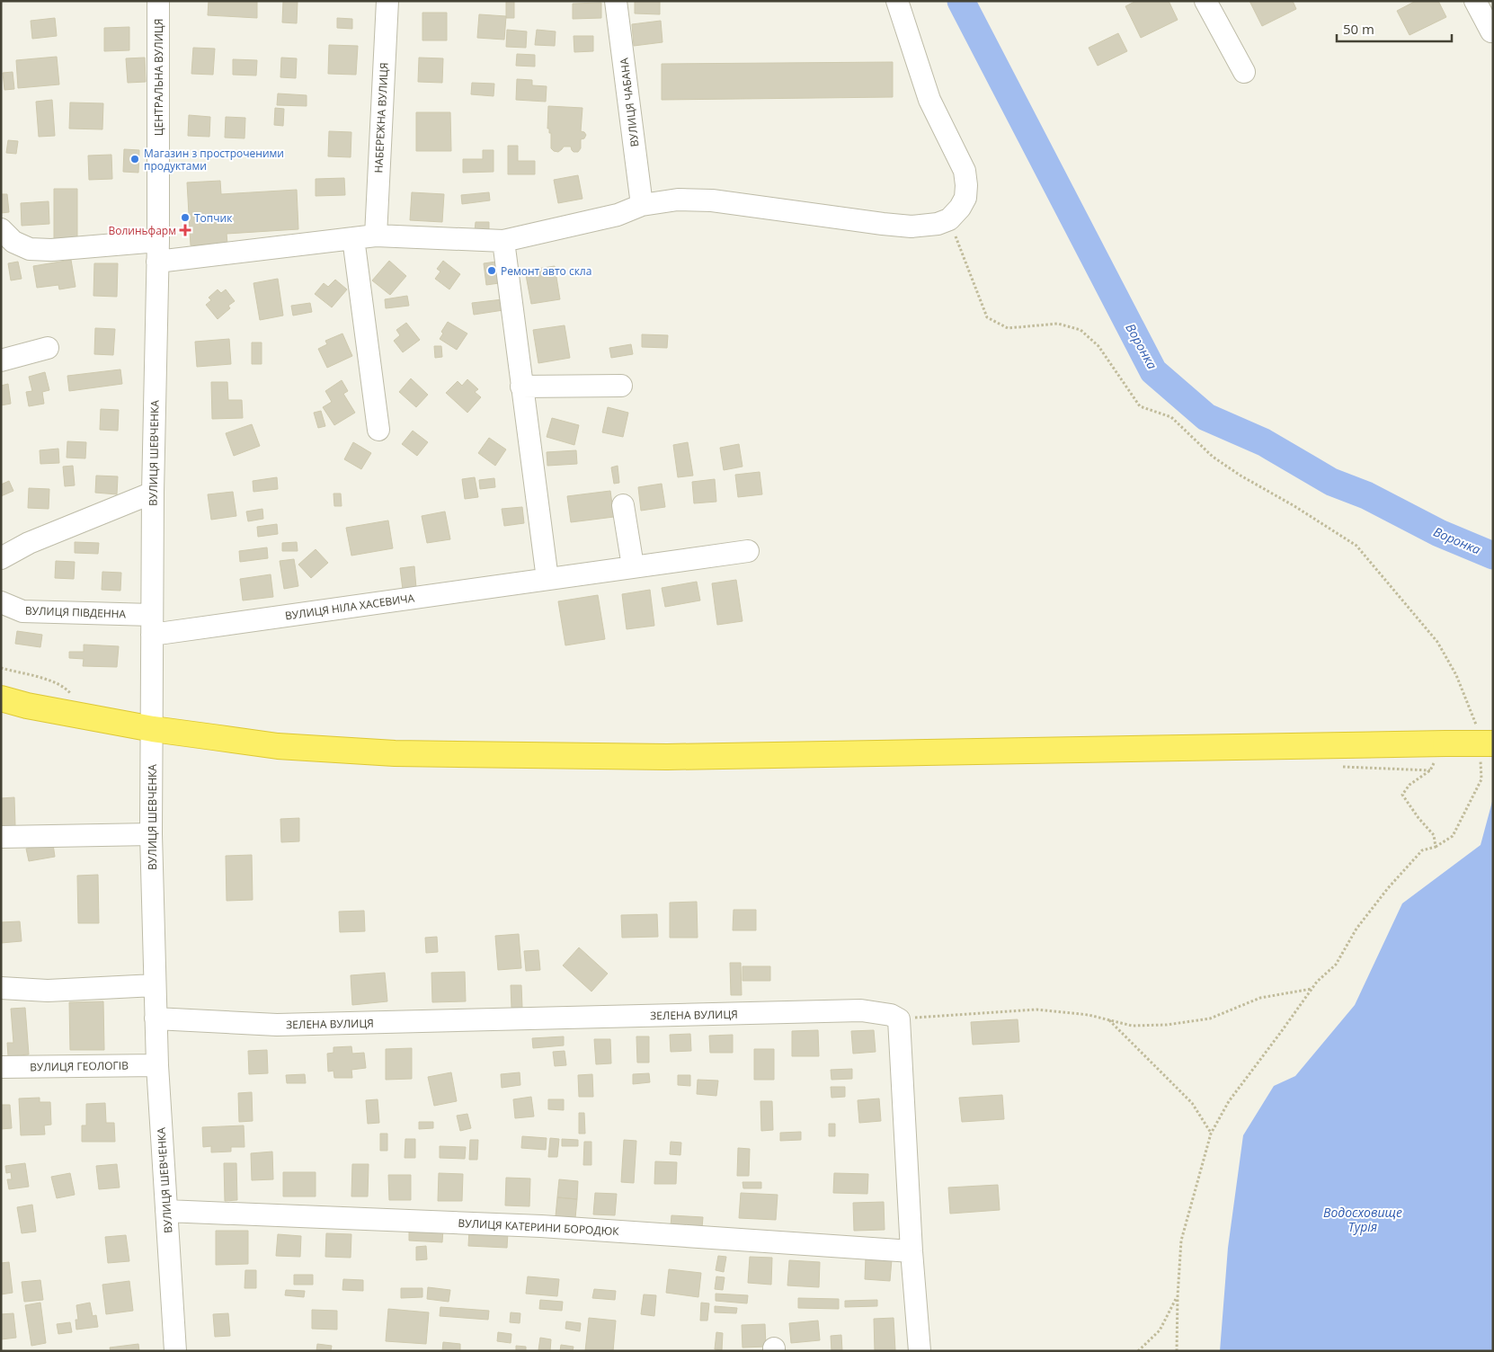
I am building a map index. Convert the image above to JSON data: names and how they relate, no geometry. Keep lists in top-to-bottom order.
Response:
{
  "streets": {
    "street": [
      "ЦЕНТРАЛЬНА ВУЛИЦЯ",
      "ВУЛИЦЯ ЧАБАНА",
      "НАБЕРЕЖНА ВУЛИЦЯ",
      "ВУЛИЦЯ ШЕВЧЕНКА",
      "ВУЛИЦЯ НІЛА ХАСЕВИЧА",
      "ВУЛИЦЯ ПІВДЕННА",
      "ЗЕЛЕНА ВУЛИЦЯ",
      "ВУЛИЦЯ ГЕОЛОГІВ",
      "ВУЛИЦЯ КАТЕРИНИ БОРОДЮК"
    ]
  },
  "crossings": [
    ["ЦЕНТРАЛЬНА ВУЛИЦЯ", "ВУЛИЦЯ ШЕВЧЕНКА"],
    ["ВУЛИЦЯ ШЕВЧЕНКА", "ВУЛИЦЯ НІЛА ХАСЕВИЧА"],
    ["ВУЛИЦЯ ШЕВЧЕНКА", "ВУЛИЦЯ ПІВДЕННА"],
    ["ВУЛИЦЯ ШЕВЧЕНКА", "ЗЕЛЕНА ВУЛИЦЯ"],
    ["ВУЛИЦЯ ШЕВЧЕНКА", "ВУЛИЦЯ ГЕОЛОГІВ"],
    ["ВУЛИЦЯ ШЕВЧЕНКА", "ВУЛИЦЯ КАТЕРИНИ БОРОДЮК"],
    ["ВУЛИЦЯ НІЛА ХАСЕВИЧА", "ВУЛИЦЯ ПІВДЕННА"]
  ],
  "water": ["Воронка", "Водосховище Турія"],
  "places": {
    "other": ["Магазин з простроченими продуктами", "Топчик", "Ремонт авто скла"],
    "health": ["Волиньфарм"]
  },
  "scale_bar": "50 m"
}
